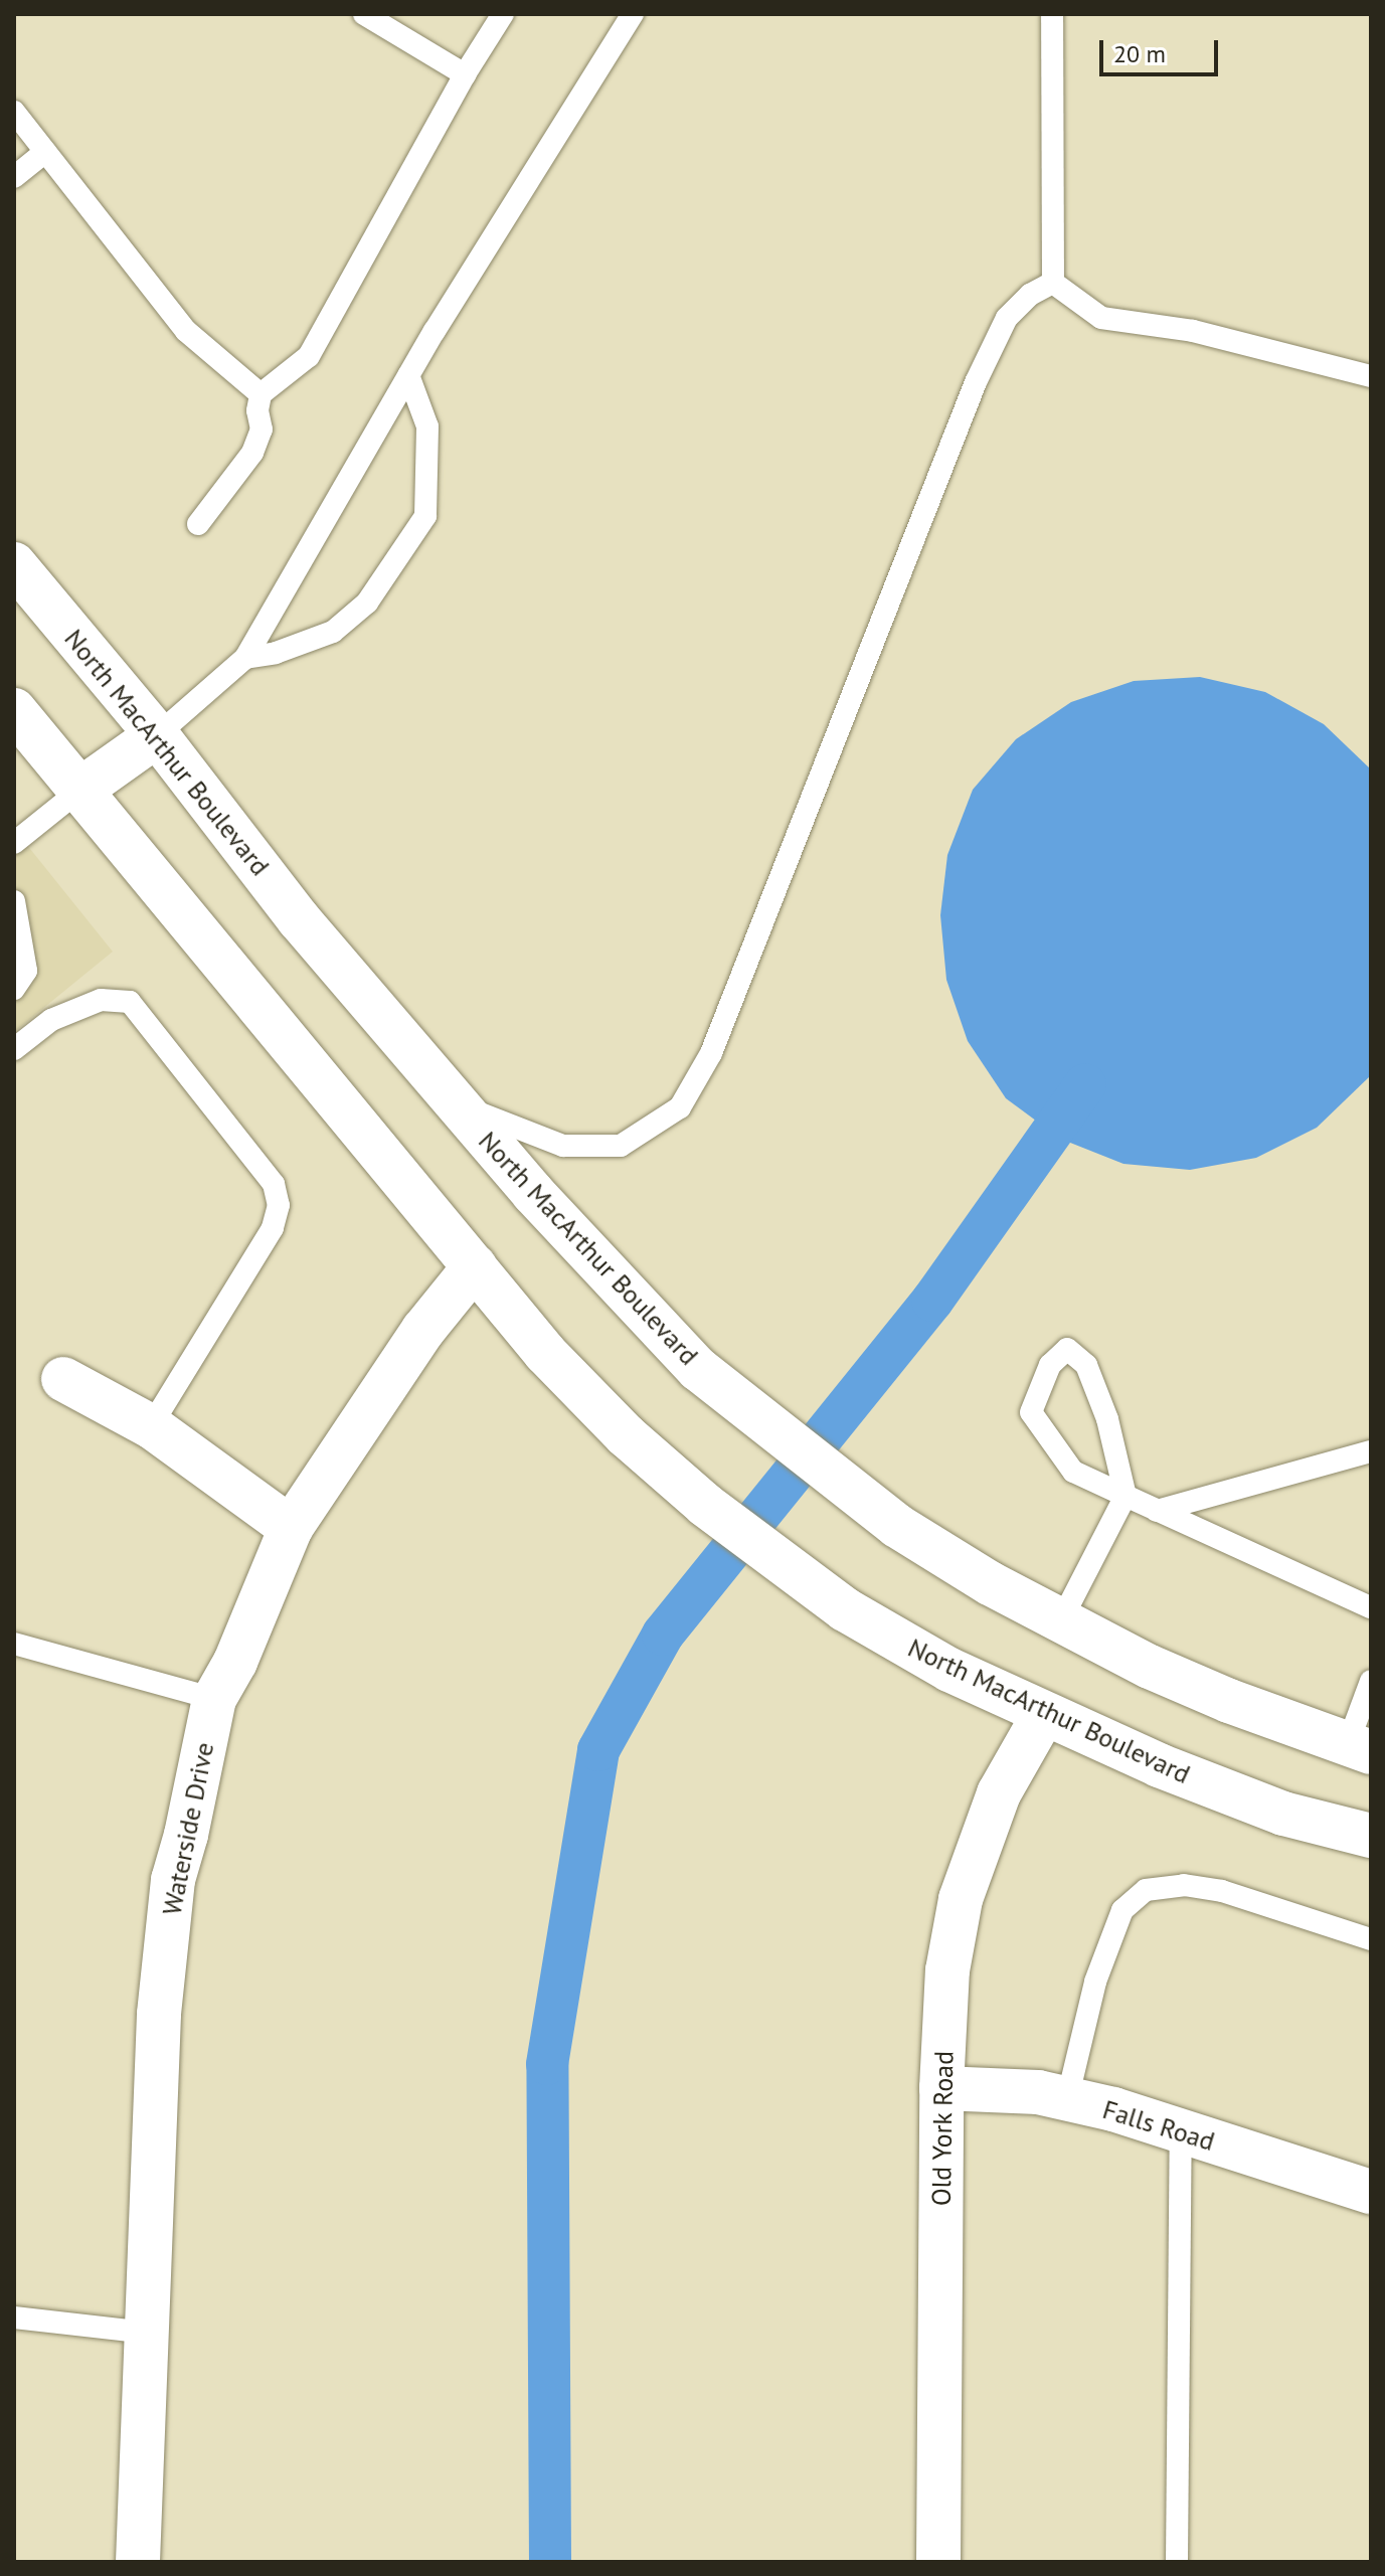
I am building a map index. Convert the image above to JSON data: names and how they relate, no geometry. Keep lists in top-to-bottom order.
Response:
{
  "streets": {
    "main road": [
      "North MacArthur Boulevard",
      "Waterside Drive",
      "Falls Road",
      "Old York Road"
    ]
  },
  "crossings": [
    ["North MacArthur Boulevard", "Waterside Drive"],
    ["North MacArthur Boulevard", "Old York Road"],
    ["Falls Road", "Old York Road"]
  ],
  "scale_bar": "20 m"
}
